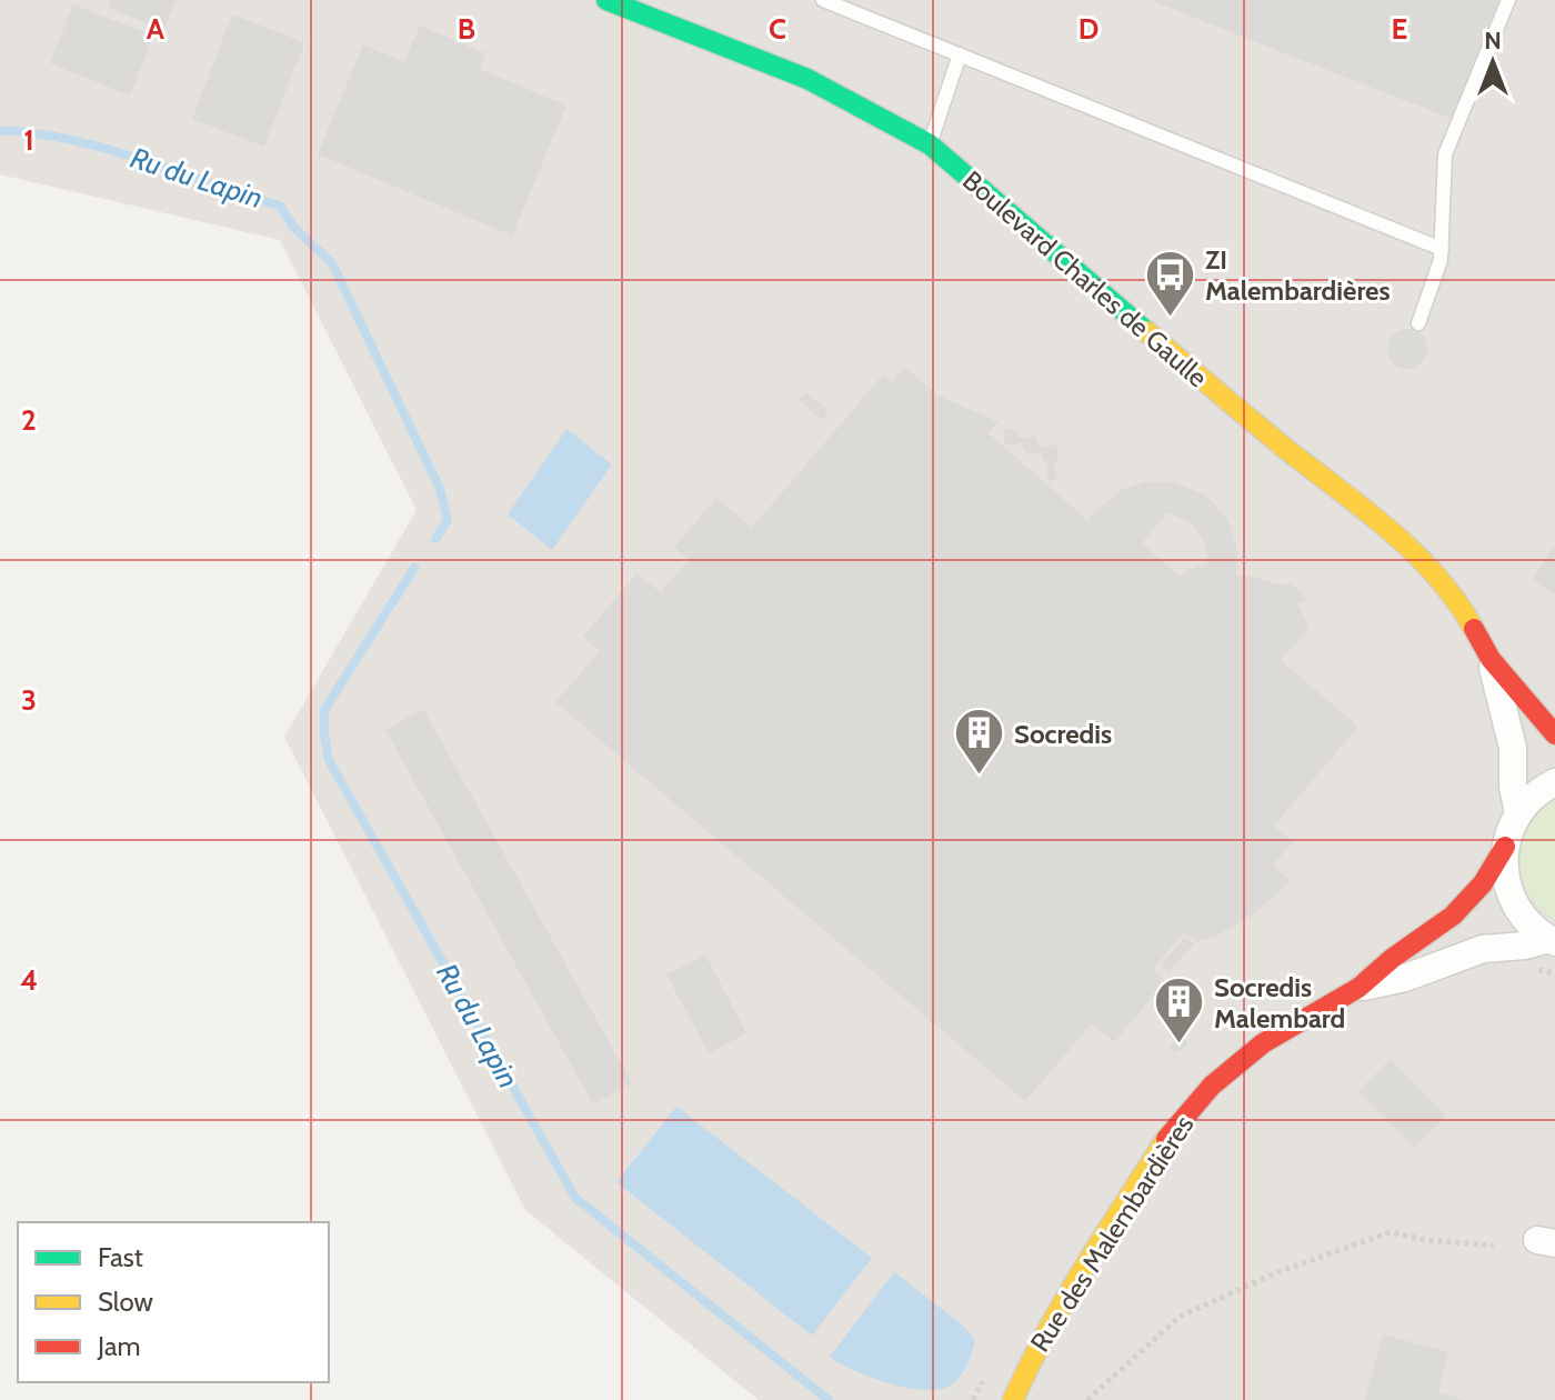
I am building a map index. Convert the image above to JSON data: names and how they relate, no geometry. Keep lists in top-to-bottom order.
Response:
{
  "streets": {
    "street": ["Boulevard Charles de Gaulle", "Rue des Malembardières"]
  },
  "water": ["Ru du Lapin"],
  "places": {
    "bus stop": ["ZI Malembardières"],
    "building": ["Socredis", "Socredis Malembard"]
  },
  "legend": ["Fast", "Slow", "Jam"],
  "north": "top",
  "grid": {
    "columns": [
      "A",
      "B",
      "C",
      "D",
      "E"
    ],
    "rows": [
      "1",
      "2",
      "3",
      "4"
    ]
  }
}
